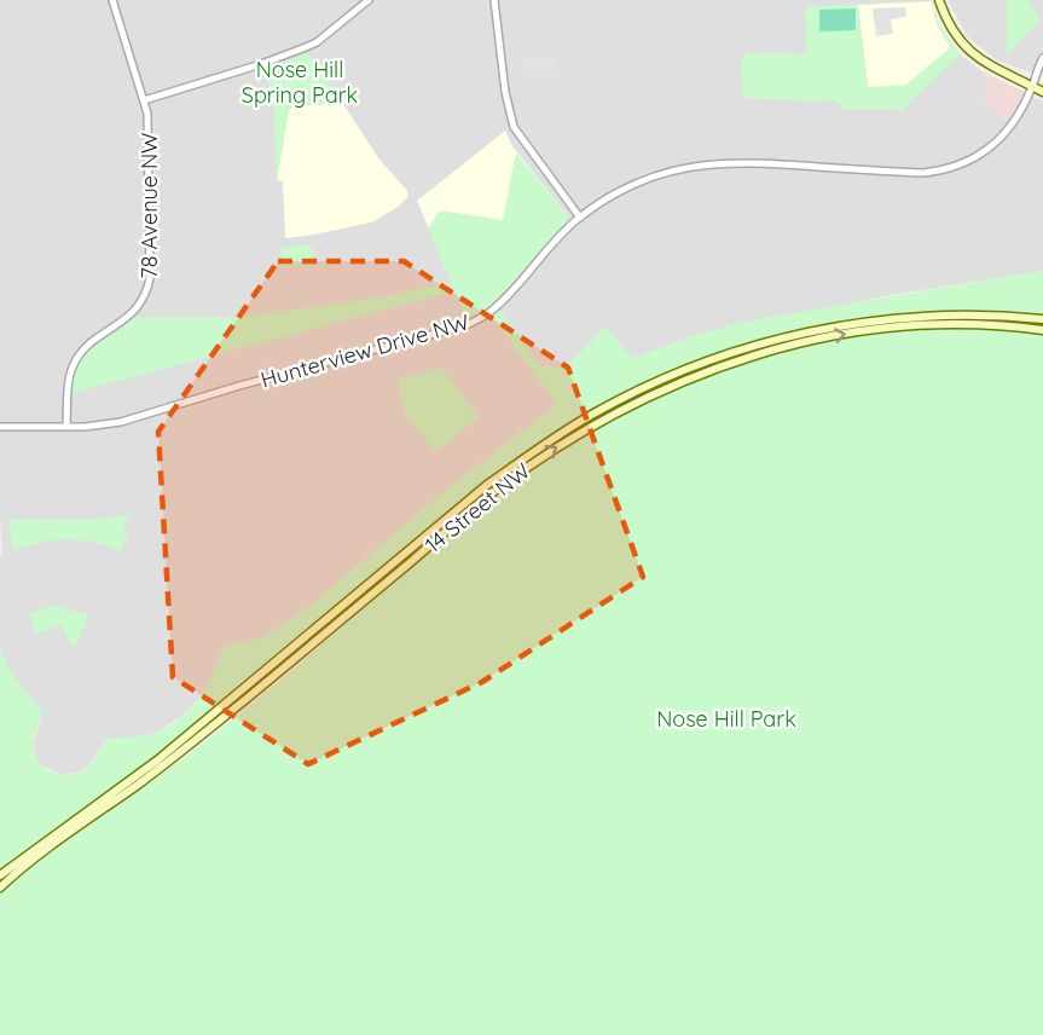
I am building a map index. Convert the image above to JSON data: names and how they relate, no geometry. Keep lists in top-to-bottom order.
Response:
{
  "streets": {
    "main road": ["14 Street NW"],
    "street": ["78 Avenue NW", "Hunterview Drive NW"]
  },
  "crossings": [
    ["78 Avenue NW", "Hunterview Drive NW"]
  ],
  "parks": ["Nose Hill Spring Park", "Nose Hill Park"]
}
